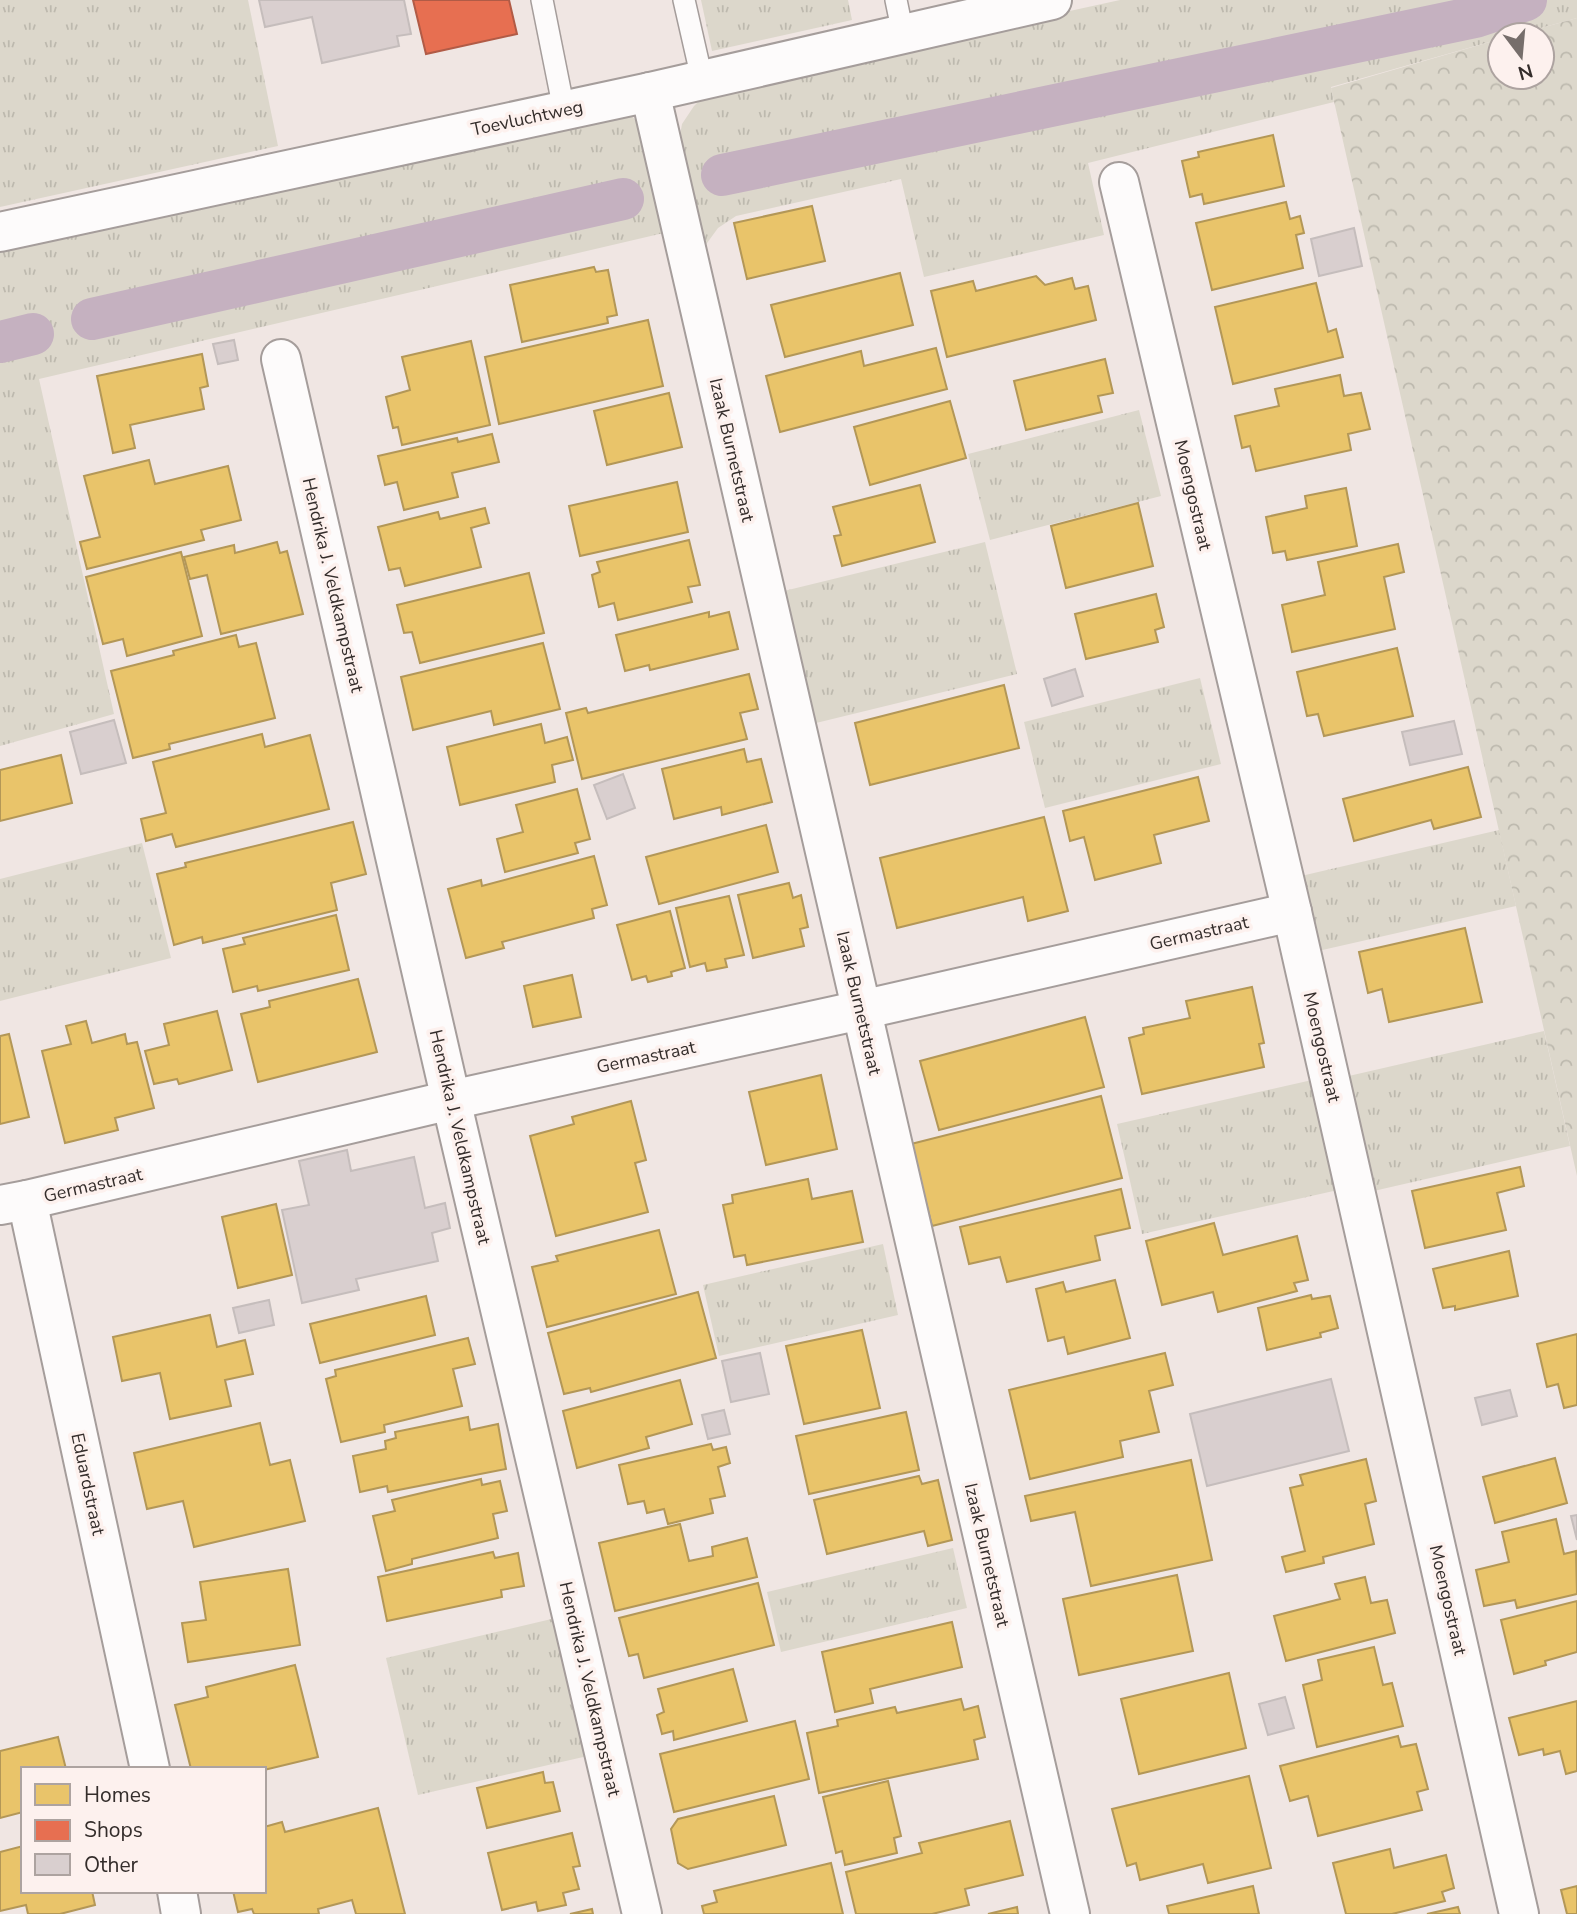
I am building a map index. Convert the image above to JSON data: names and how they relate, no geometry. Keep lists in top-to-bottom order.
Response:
{
  "streets": {
    "street": [
      "Toevluchtweg",
      "Izaak Burnetstraat",
      "Moengostraat",
      "Hendrika J. Veldkampstraat",
      "Germastraat",
      "Eduardstraat"
    ]
  },
  "crossings": [
    ["Toevluchtweg", "Izaak Burnetstraat"],
    ["Izaak Burnetstraat", "Germastraat"],
    ["Moengostraat", "Germastraat"],
    ["Hendrika J. Veldkampstraat", "Germastraat"],
    ["Germastraat", "Eduardstraat"]
  ],
  "legend": ["Homes", "Shops", "Other"],
  "north": "bottom"
}
